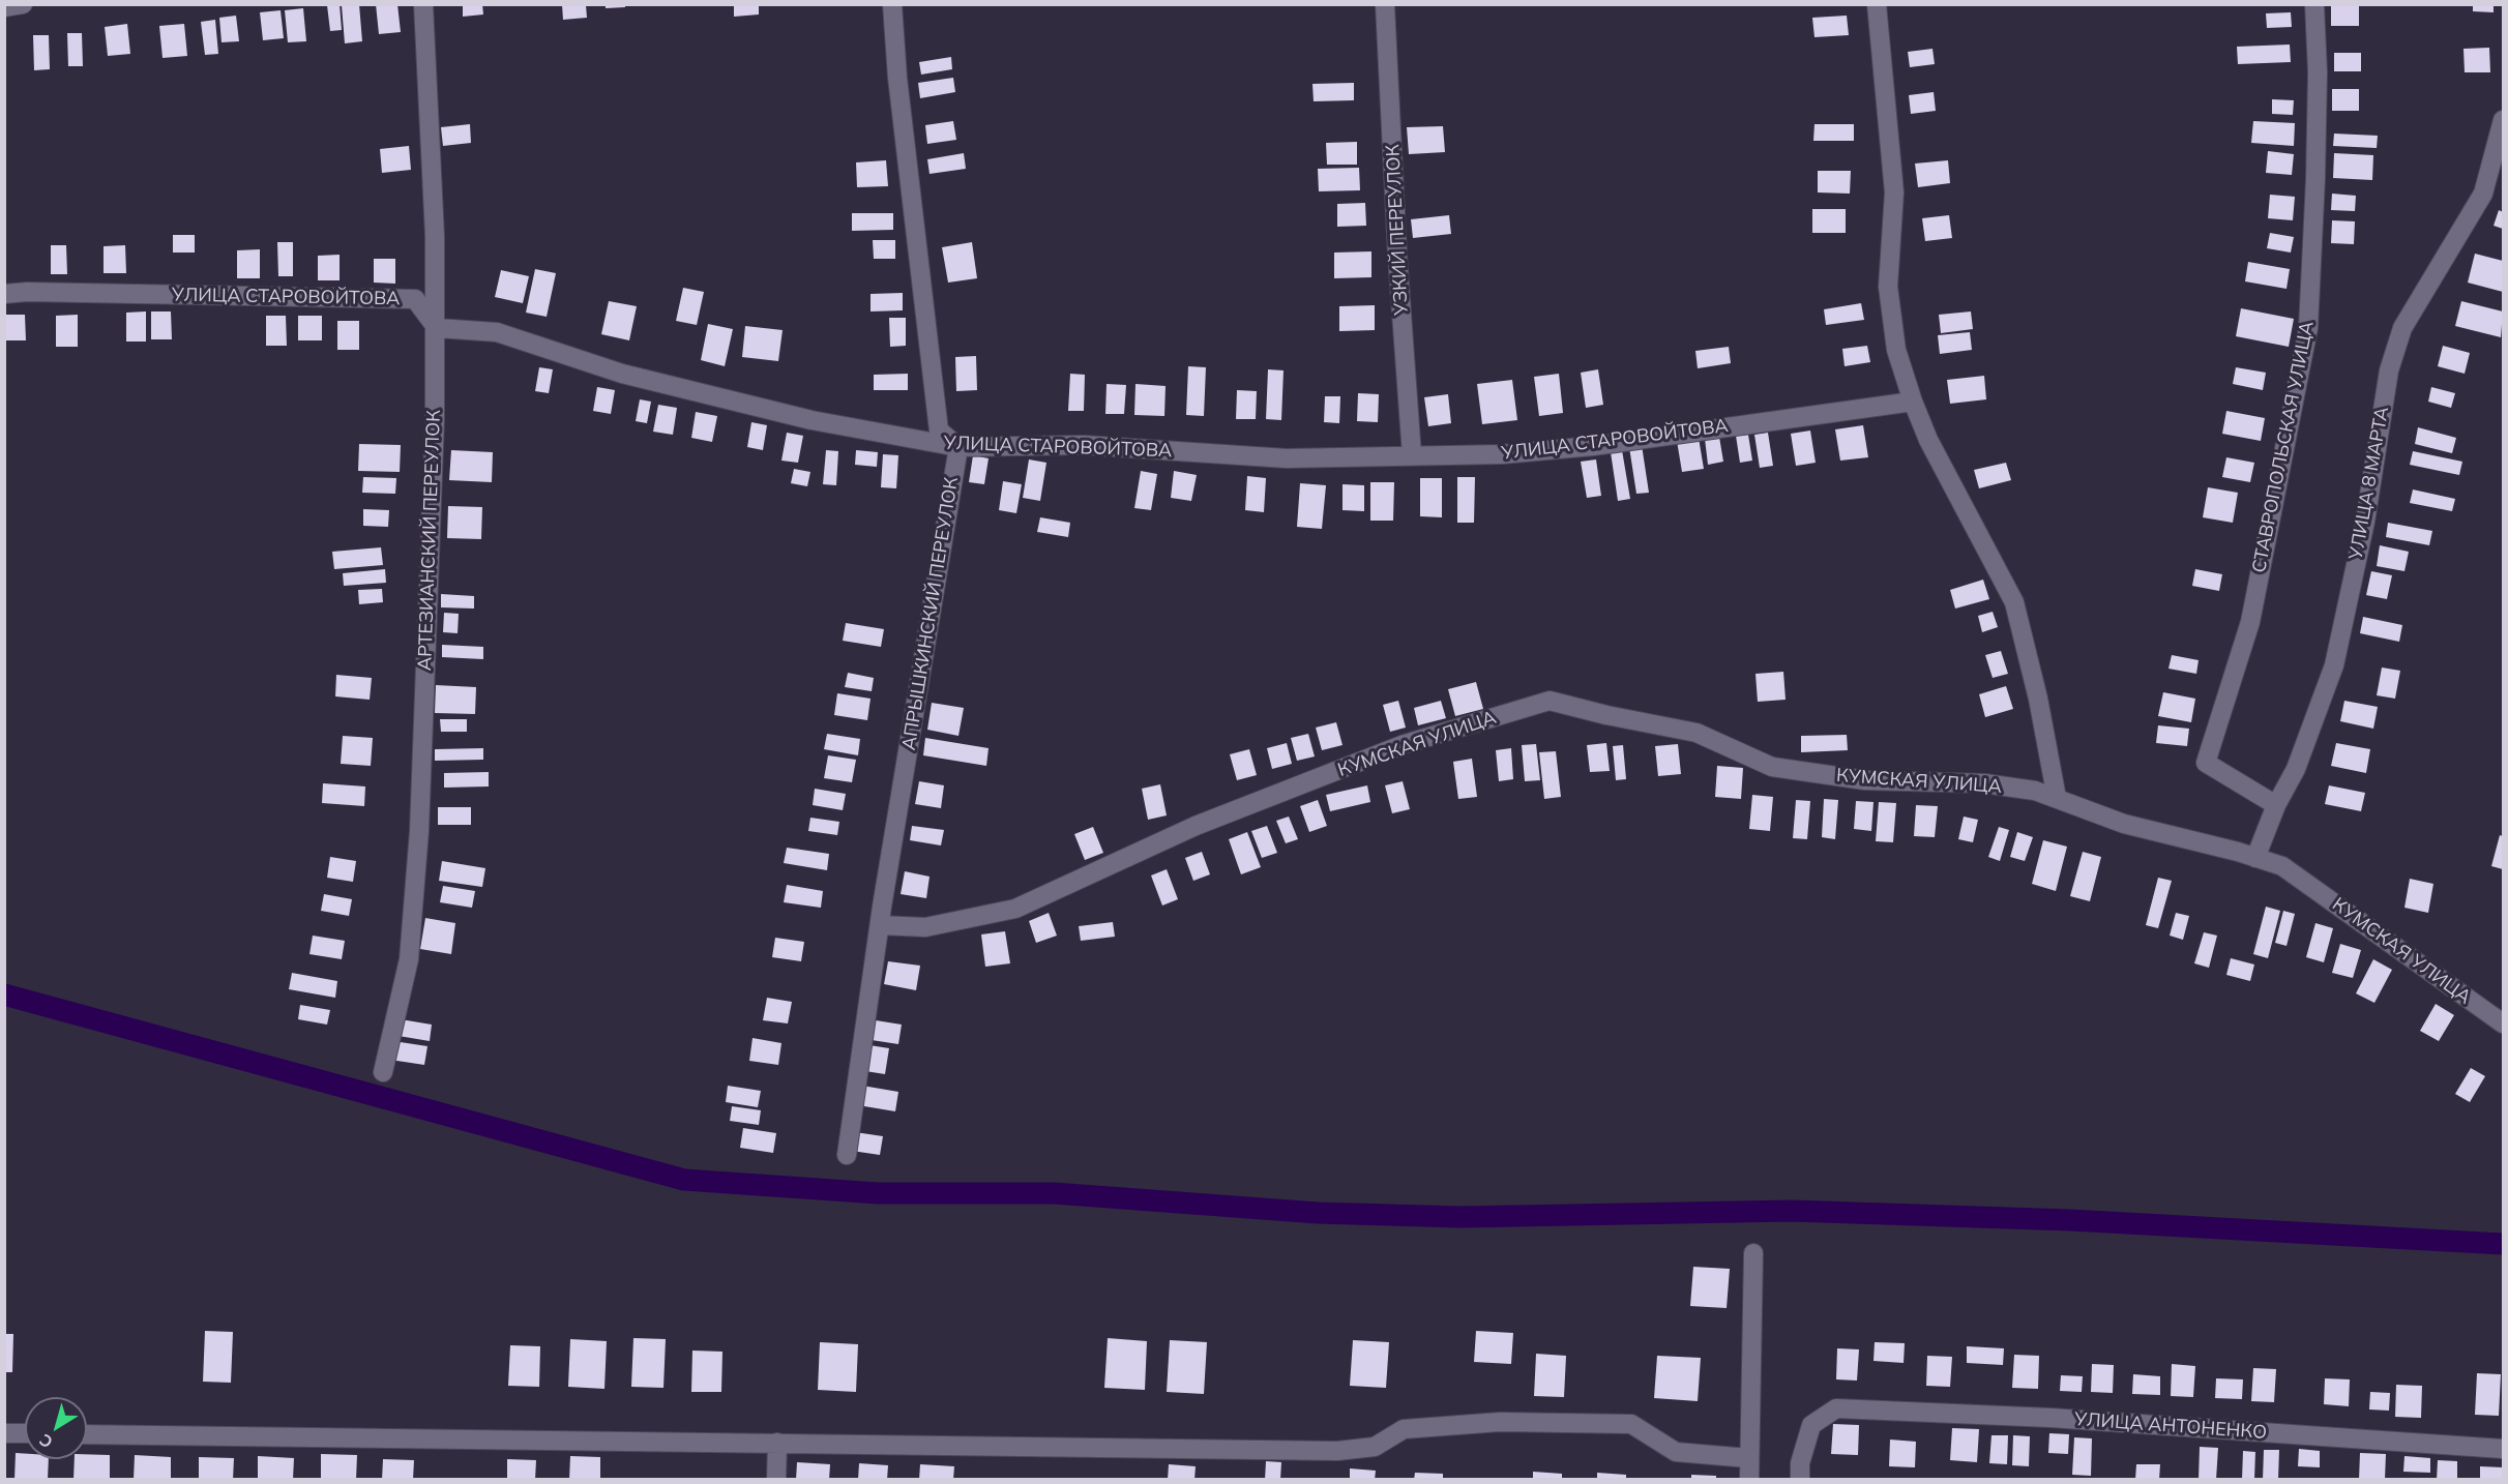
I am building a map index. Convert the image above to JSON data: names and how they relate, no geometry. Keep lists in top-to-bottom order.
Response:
{
  "streets": {
    "street": [
      "УЗКИЙ ПЕРЕУЛОК",
      "УЛИЦА СТАРОВОЙТОВА",
      "СТАВРОПОЛЬСКАЯ УЛИЦА",
      "УЛИЦА 8 МАРТА",
      "АРТЕЗИАНСКИЙ ПЕРЕУЛОК",
      "АПРЫШКИНСКИЙ ПЕРЕУЛОК",
      "КУМСКАЯ УЛИЦА",
      "УЛИЦА АНТОНЕНКО"
    ]
  },
  "crossings": [
    ["УЗКИЙ ПЕРЕУЛОК", "УЛИЦА СТАРОВОЙТОВА"],
    ["УЛИЦА СТАРОВОЙТОВА", "АРТЕЗИАНСКИЙ ПЕРЕУЛОК"],
    ["УЛИЦА СТАРОВОЙТОВА", "АПРЫШКИНСКИЙ ПЕРЕУЛОК"],
    ["СТАВРОПОЛЬСКАЯ УЛИЦА", "УЛИЦА 8 МАРТА"],
    ["УЛИЦА 8 МАРТА", "КУМСКАЯ УЛИЦА"],
    ["АПРЫШКИНСКИЙ ПЕРЕУЛОК", "КУМСКАЯ УЛИЦА"]
  ],
  "north": "bottom left"
}
